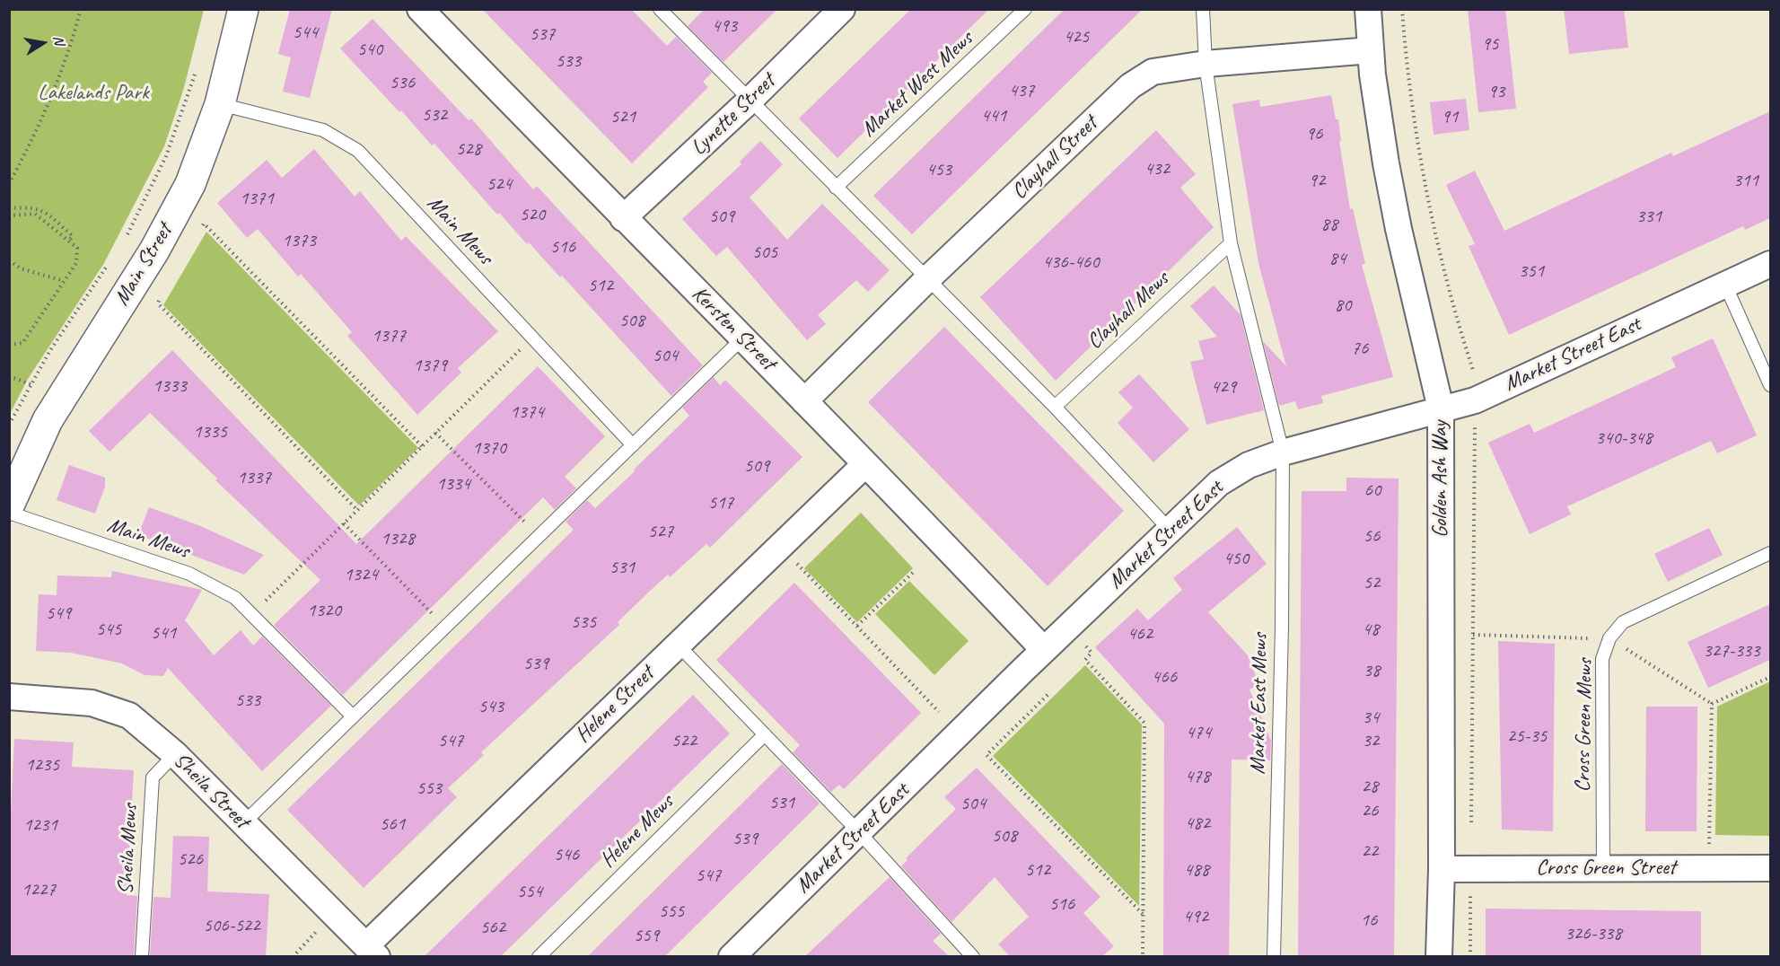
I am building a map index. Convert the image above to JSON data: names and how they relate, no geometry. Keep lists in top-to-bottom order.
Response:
{
  "streets": {
    "street": [
      "Lynette Street",
      "Clayhall Street",
      "Main Street",
      "Kersten Street",
      "Market Street East",
      "Golden Ash Way",
      "Helene Street",
      "Sheila Street",
      "Cross Green Street"
    ],
    "lane": [
      "Market West Mews",
      "Main Mews",
      "Clayhall Mews",
      "Market East Mews",
      "Cross Green Mews",
      "Helene Mews",
      "Sheila Mews"
    ]
  },
  "crossings": [
    ["Lynette Street", "Kersten Street"],
    ["Clayhall Street", "Kersten Street"],
    ["Clayhall Street", "Golden Ash Way"],
    ["Main Mews", "Main Street"],
    ["Kersten Street", "Market Street East"],
    ["Kersten Street", "Helene Street"],
    ["Market Street East", "Golden Ash Way"],
    ["Market Street East", "Market East Mews"],
    ["Golden Ash Way", "Cross Green Street"],
    ["Helene Street", "Sheila Street"],
    ["Cross Green Mews", "Cross Green Street"],
    ["Sheila Street", "Sheila Mews"]
  ],
  "parks": ["Lakelands Park"],
  "house_numbers": [
    "493",
    "544",
    "537",
    "425",
    "95",
    "540",
    "533",
    "536",
    "437",
    "93",
    "532",
    "441",
    "521",
    "91",
    "96",
    "528",
    "432",
    "453",
    "92",
    "311",
    "524",
    "1371",
    "520",
    "509",
    "331",
    "88",
    "1373",
    "516",
    "505",
    "84",
    "436-460",
    "351",
    "512",
    "80",
    "508",
    "1377",
    "76",
    "504",
    "1379",
    "1333",
    "429",
    "1374",
    "1335",
    "340-348",
    "1370",
    "509",
    "1337",
    "1334",
    "60",
    "517",
    "527",
    "56",
    "1328",
    "450",
    "531",
    "1324",
    "52",
    "1320",
    "549",
    "535",
    "545",
    "48",
    "541",
    "462",
    "327-333",
    "539",
    "38",
    "466",
    "533",
    "543",
    "34",
    "474",
    "25-35",
    "547",
    "522",
    "32",
    "1235",
    "478",
    "28",
    "553",
    "531",
    "504",
    "26",
    "482",
    "561",
    "1231",
    "508",
    "539",
    "22",
    "546",
    "526",
    "512",
    "488",
    "547",
    "1227",
    "554",
    "516",
    "555",
    "492",
    "16",
    "506-522",
    "562",
    "326-338",
    "559"
  ],
  "north": "right"
}
